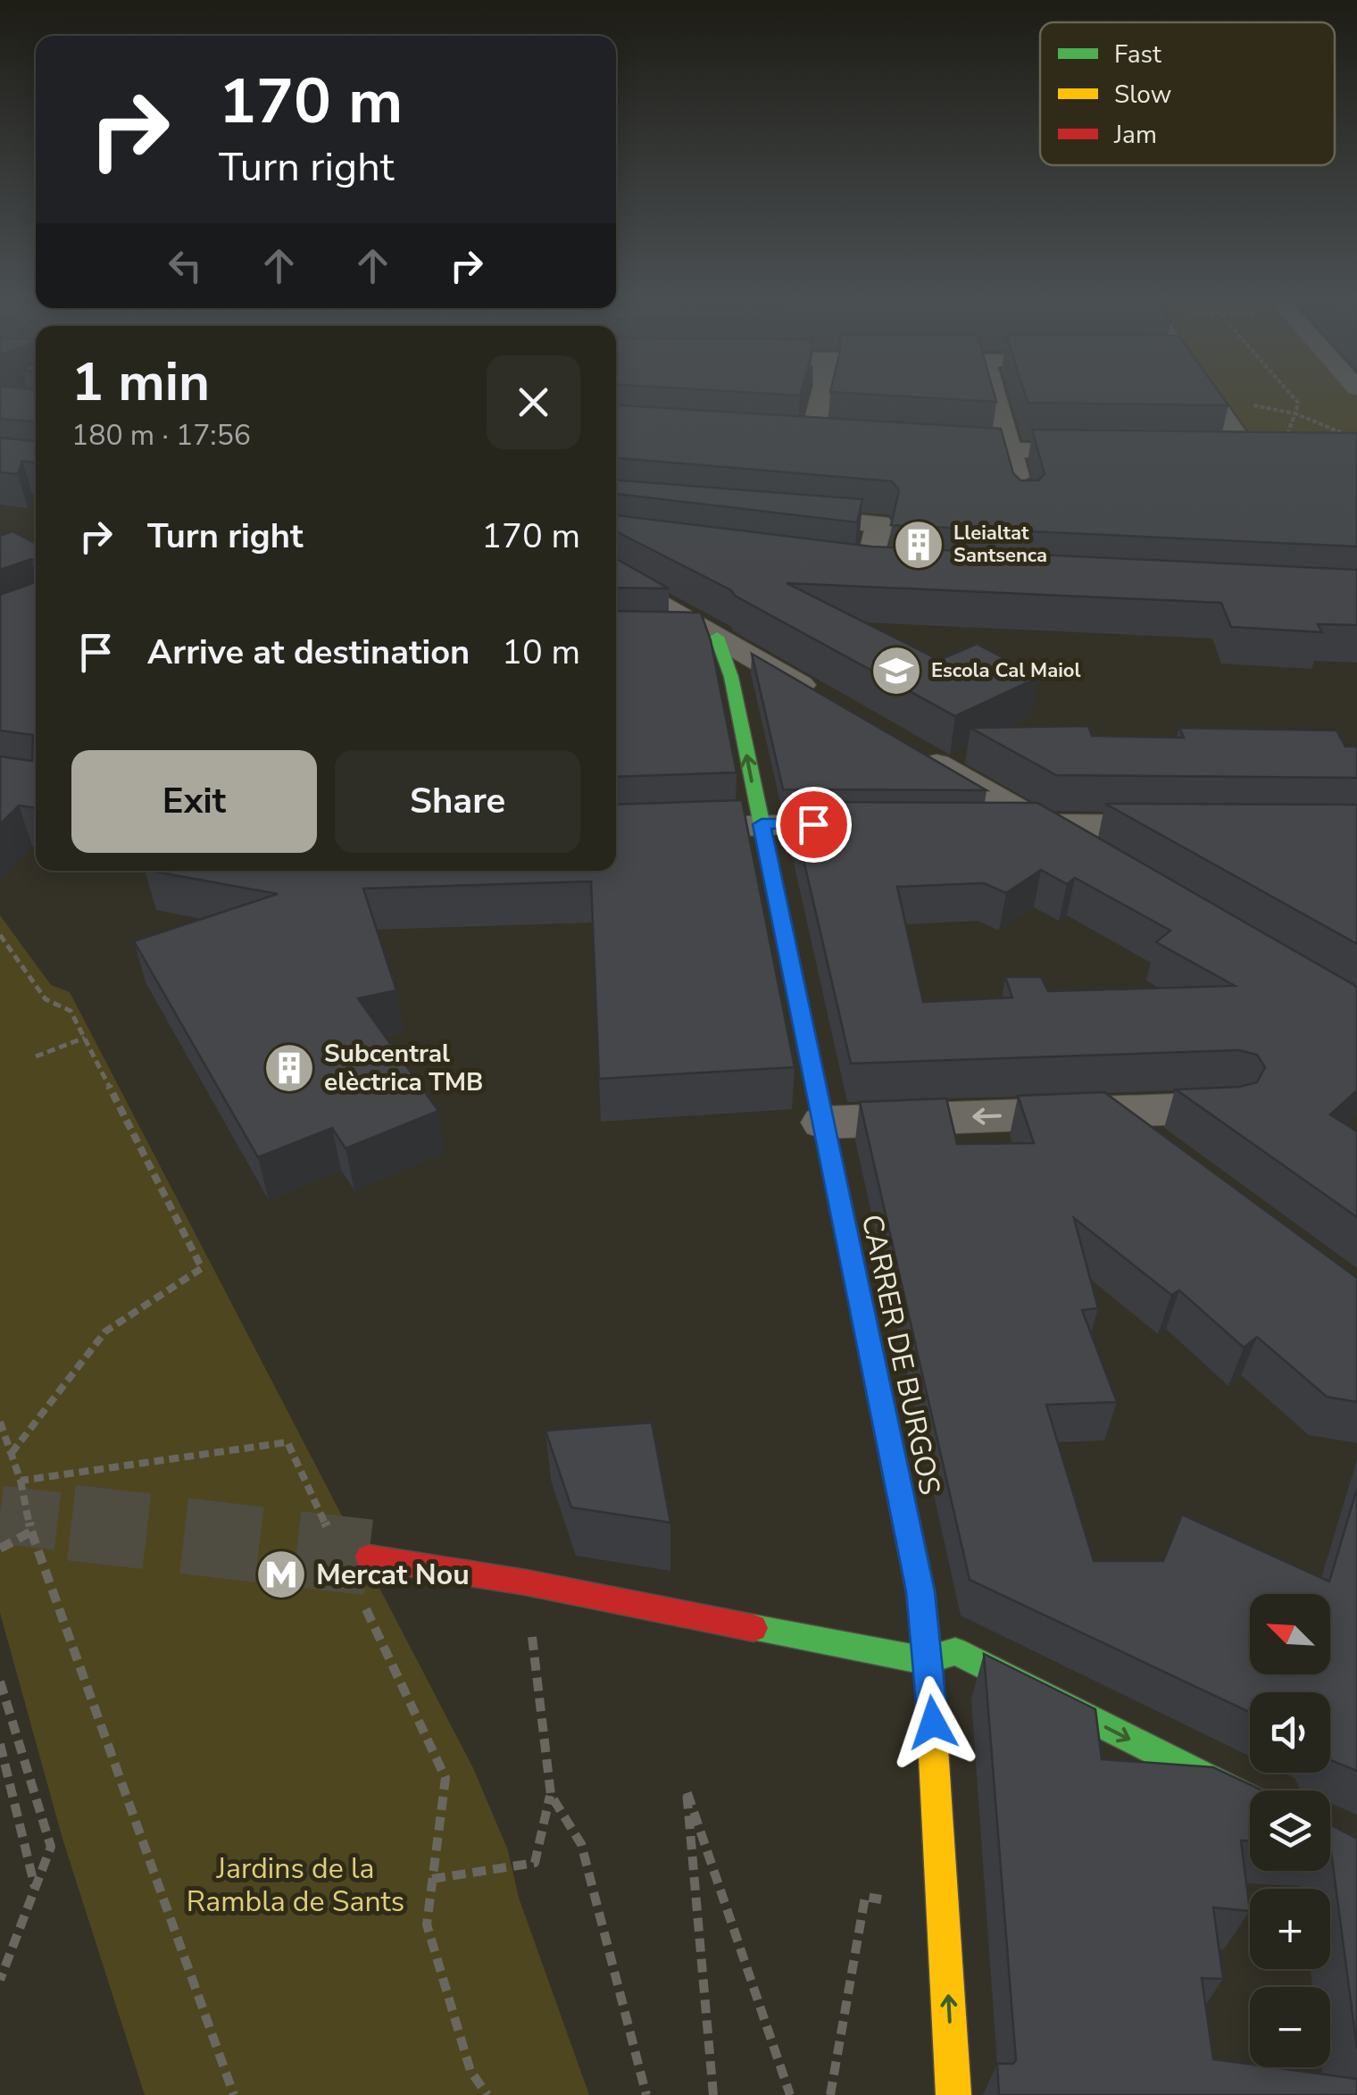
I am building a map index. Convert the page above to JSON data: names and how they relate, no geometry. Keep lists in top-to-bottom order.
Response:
{
  "streets": {
    "street": ["CARRER DE BURGOS"]
  },
  "one_way": ["CARRER DE BURGOS"],
  "parks": ["Jardins de la Rambla de Sants"],
  "places": {
    "building": ["Lleialtat Santsenca", "Subcentral elèctrica TMB"],
    "school or university": ["Escola Cal Maiol"],
    "metro station": ["Mercat Nou"]
  },
  "legend": ["Fast", "Slow", "Jam"],
  "north": "top left",
  "page": {
    "turn": ["170 m", "Turn right"],
    "heading": ["1 min", "180 m · 17:56"],
    "list": [
      {
        "name": "Turn right",
        "value": "170 m"
      },
      {
        "name": "Arrive at destination",
        "value": "10 m"
      }
    ],
    "buttons": ["Exit", "Share"],
    "map_buttons": ["+", "−"]
  }
}
